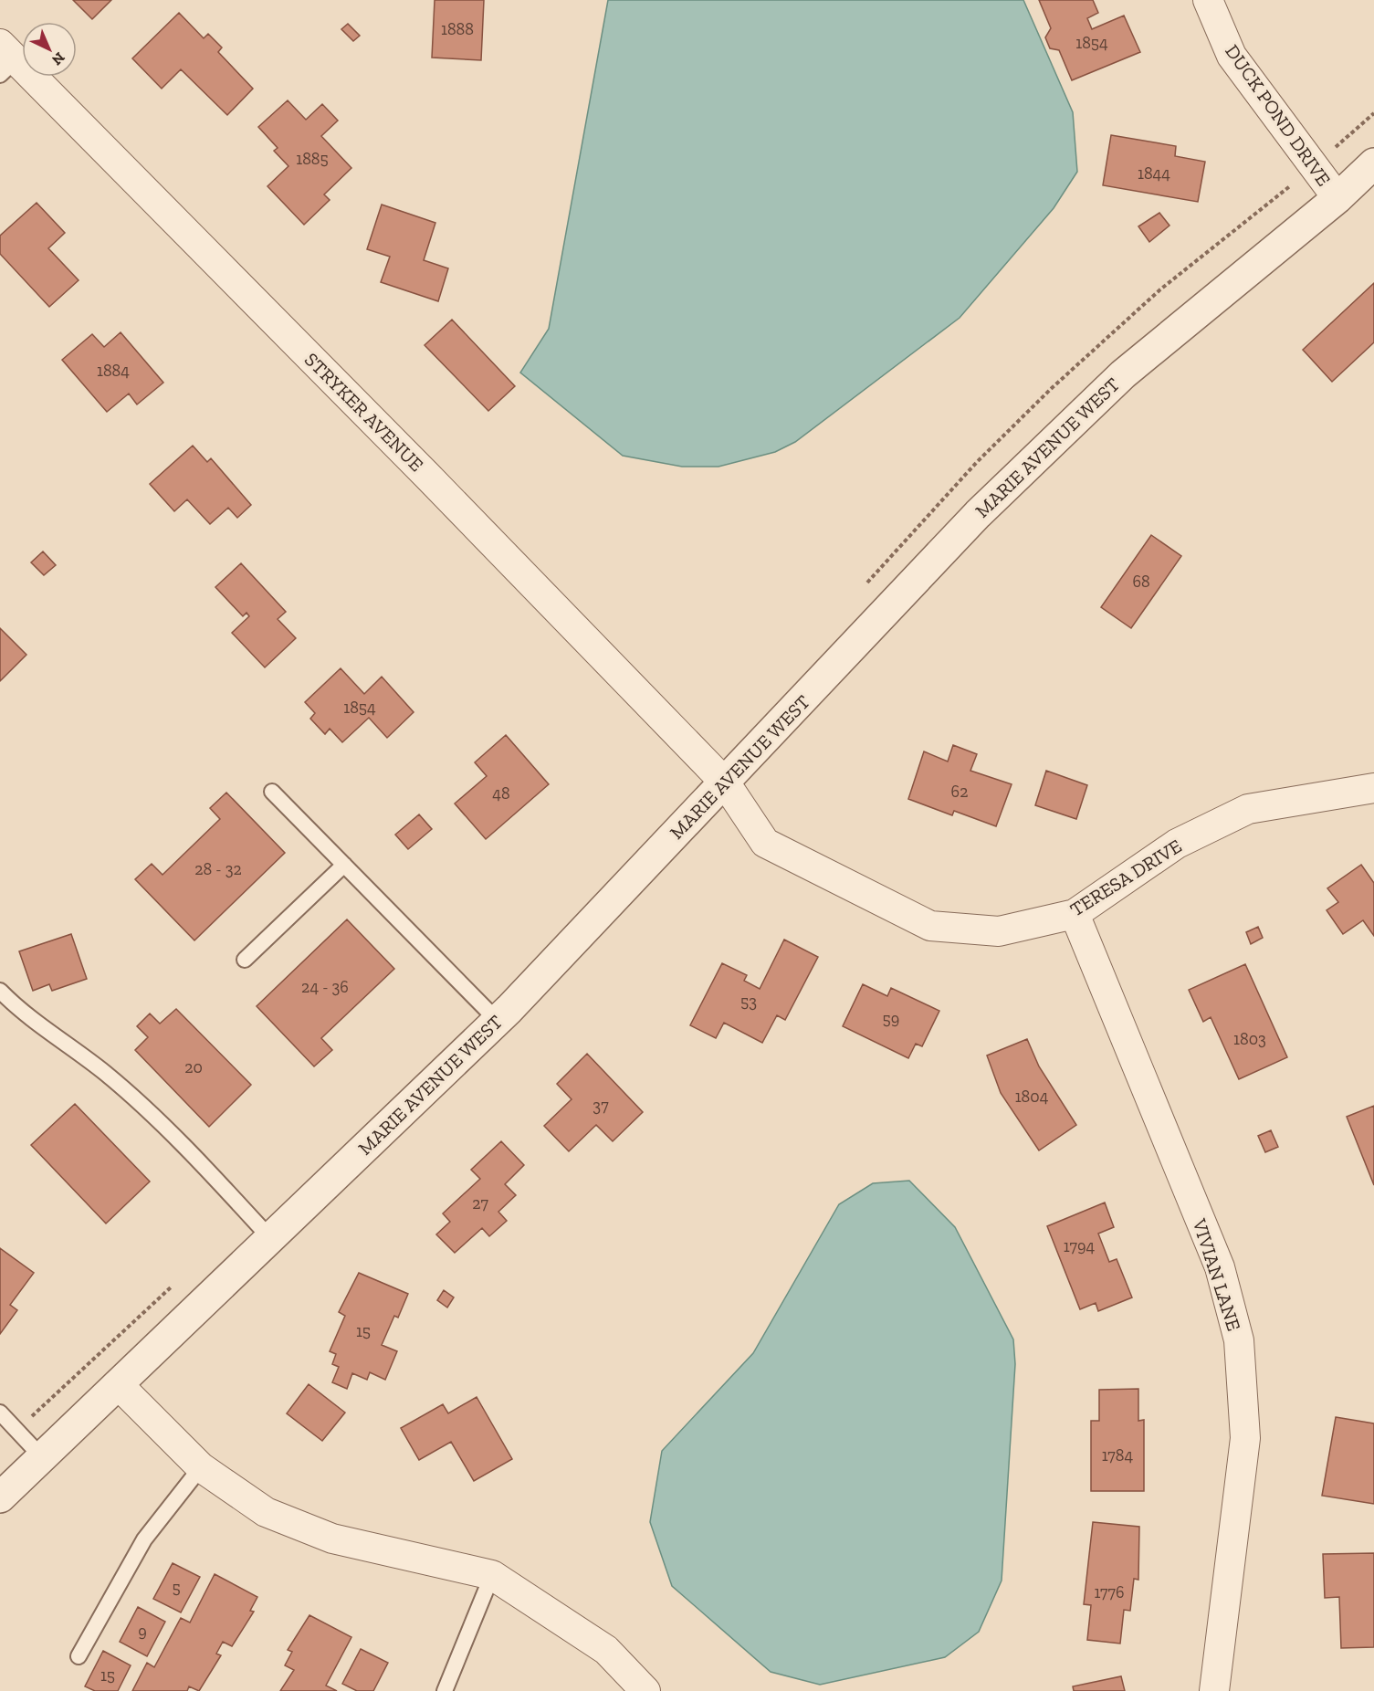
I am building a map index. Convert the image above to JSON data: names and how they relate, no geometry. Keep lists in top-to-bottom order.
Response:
{
  "streets": {
    "street": [
      "DUCK POND DRIVE",
      "STRYKER AVENUE",
      "MARIE AVENUE WEST",
      "TERESA DRIVE",
      "VIVIAN LANE"
    ]
  },
  "crossings": [
    ["DUCK POND DRIVE", "MARIE AVENUE WEST"],
    ["STRYKER AVENUE", "MARIE AVENUE WEST"],
    ["STRYKER AVENUE", "TERESA DRIVE"],
    ["MARIE AVENUE WEST", "TERESA DRIVE"],
    ["TERESA DRIVE", "VIVIAN LANE"]
  ],
  "house_numbers": [
    "1888",
    "1854",
    "1885",
    "1844",
    "1884",
    "68",
    "1854",
    "62",
    "48",
    "28 - 32",
    "24 - 36",
    "53",
    "59",
    "1803",
    "20",
    "1804",
    "37",
    "27",
    "1794",
    "15",
    "1784",
    "5",
    "1776",
    "9",
    "15"
  ],
  "north": "bottom right"
}
